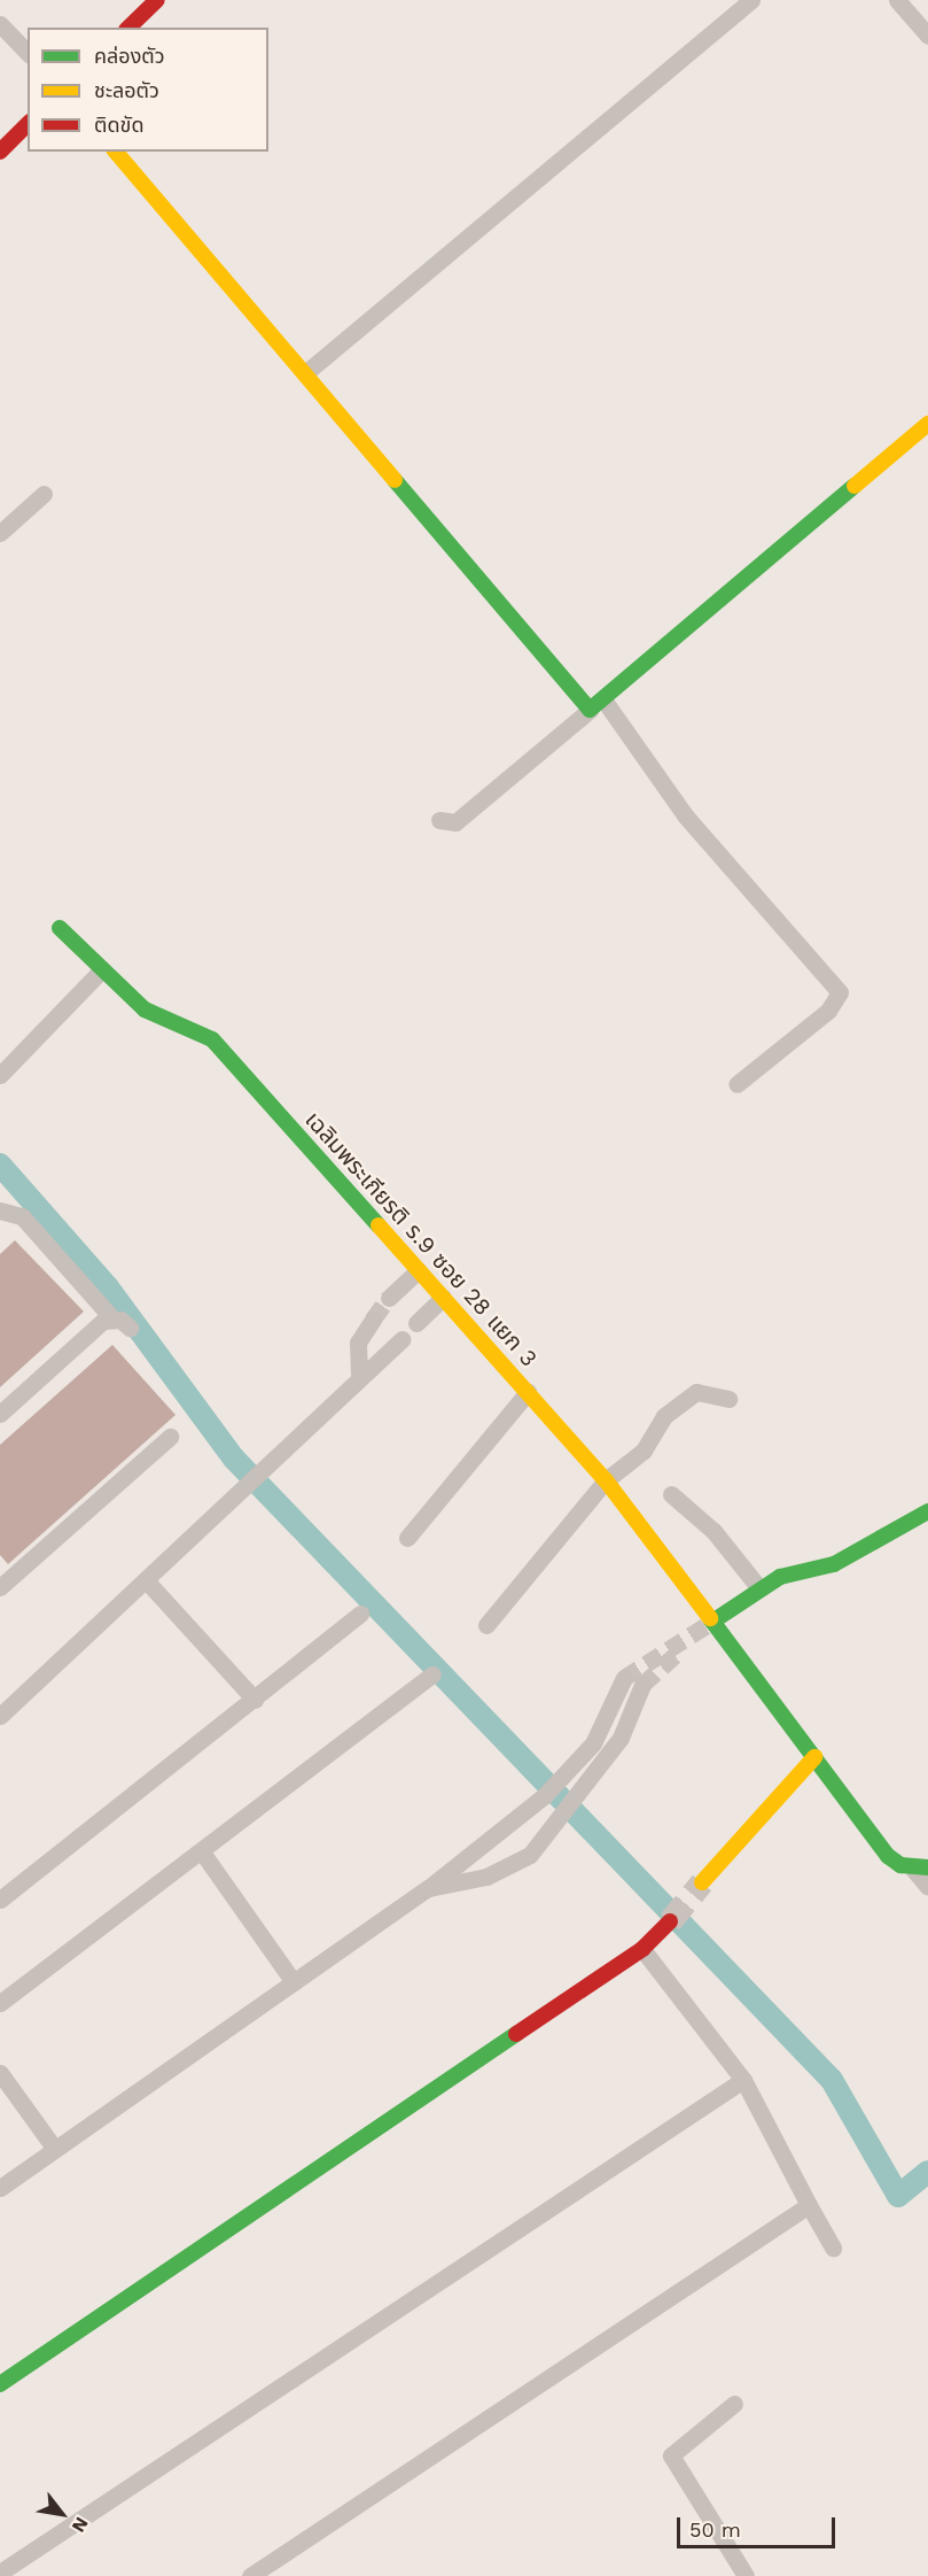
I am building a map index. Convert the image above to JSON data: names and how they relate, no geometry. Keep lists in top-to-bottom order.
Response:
{
  "streets": {
    "street": ["เฉลิมพระเกียรติ ร.9 ซอย 28 แยก 3"]
  },
  "legend": ["คล่องตัว", "ชะลอตัว", "ติดขัด"],
  "scale_bar": "50 m",
  "north": "bottom right"
}
